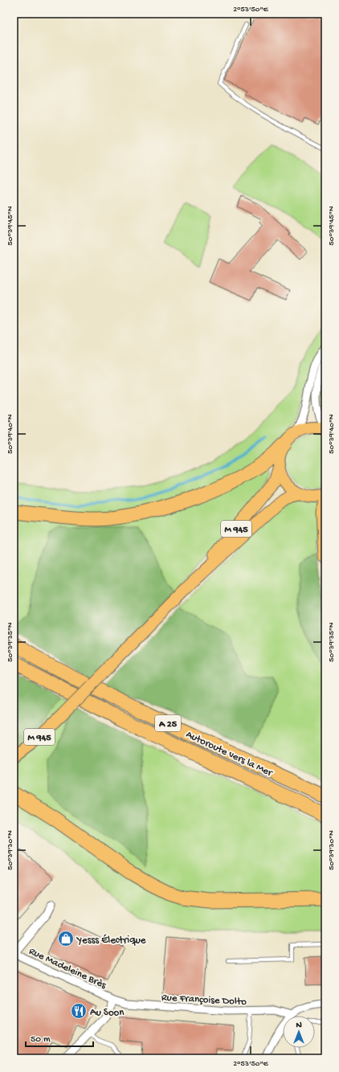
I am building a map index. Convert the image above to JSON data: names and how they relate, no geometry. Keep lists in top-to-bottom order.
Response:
{
  "streets": {
    "highway": ["A 25", "Autoroute vers la Mer"],
    "main road": ["M 945"],
    "street": ["Rue Madeleine Brès", "Rue Françoise Dolto"]
  },
  "crossings": [
    ["Rue Madeleine Brès", "Rue Françoise Dolto"]
  ],
  "places": {
    "shop": ["Yesss Électrique"],
    "restaurant": ["Au Soon"]
  },
  "scale_bar": "50 m",
  "north": "top",
  "coordinates": [
    "2°53'50\"E",
    "50°39'45\"N",
    "50°39'40\"N",
    "50°39'35\"N",
    "50°39'30\"N"
  ]
}
